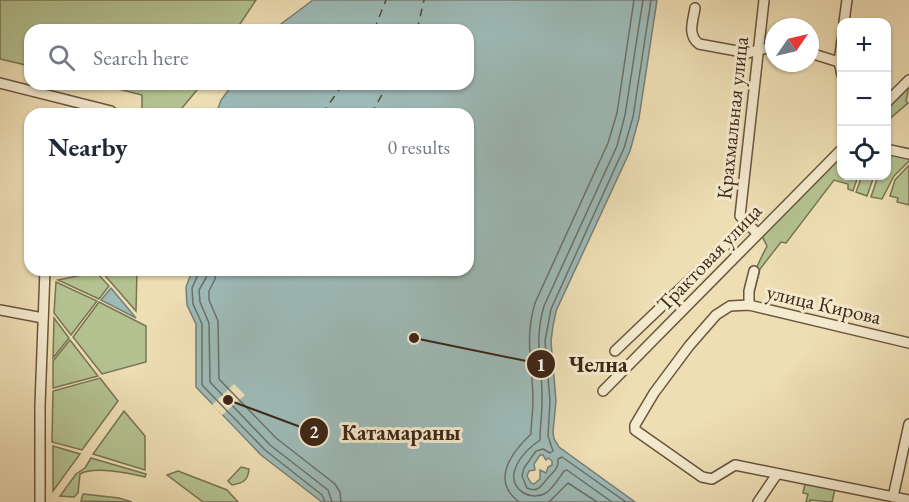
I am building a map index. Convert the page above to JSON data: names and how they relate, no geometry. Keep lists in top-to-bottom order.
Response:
{
  "streets": {
    "street": ["Крахмальная улица", "Трактовая улица", "улица Кирова"]
  },
  "crossings": [
    ["Крахмальная улица", "Трактовая улица"]
  ],
  "places": ["Челна", "Катамараны"],
  "north": "top right",
  "page": {
    "map_buttons": ["+", "−"],
    "search": "Search here",
    "heading": ["Nearby", "0 results"]
  }
}
